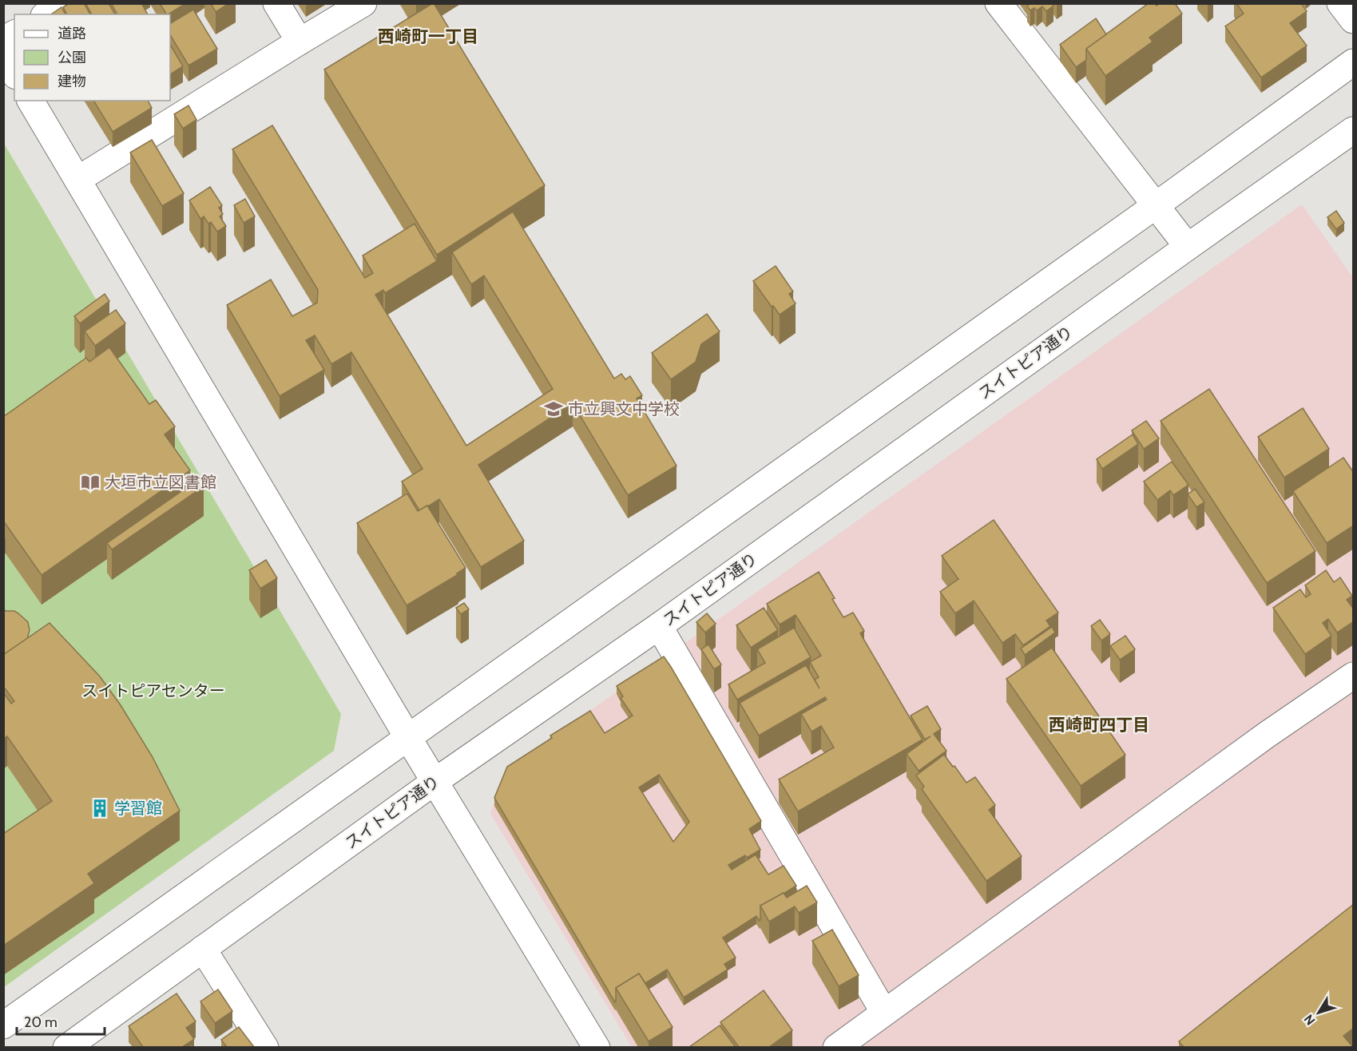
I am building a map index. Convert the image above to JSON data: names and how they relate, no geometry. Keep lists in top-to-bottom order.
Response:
{
  "streets": {
    "street": ["スイトピア通り"]
  },
  "districts": ["西崎町一丁目", "西崎町四丁目"],
  "parks": ["スイトピアセンター"],
  "places": {
    "school or university": ["市立興文中学校"],
    "library": ["大垣市立図書館"],
    "building": ["学習館"]
  },
  "legend": ["道路", "公園", "建物"],
  "scale_bar": "20 m",
  "north": "bottom left"
}
